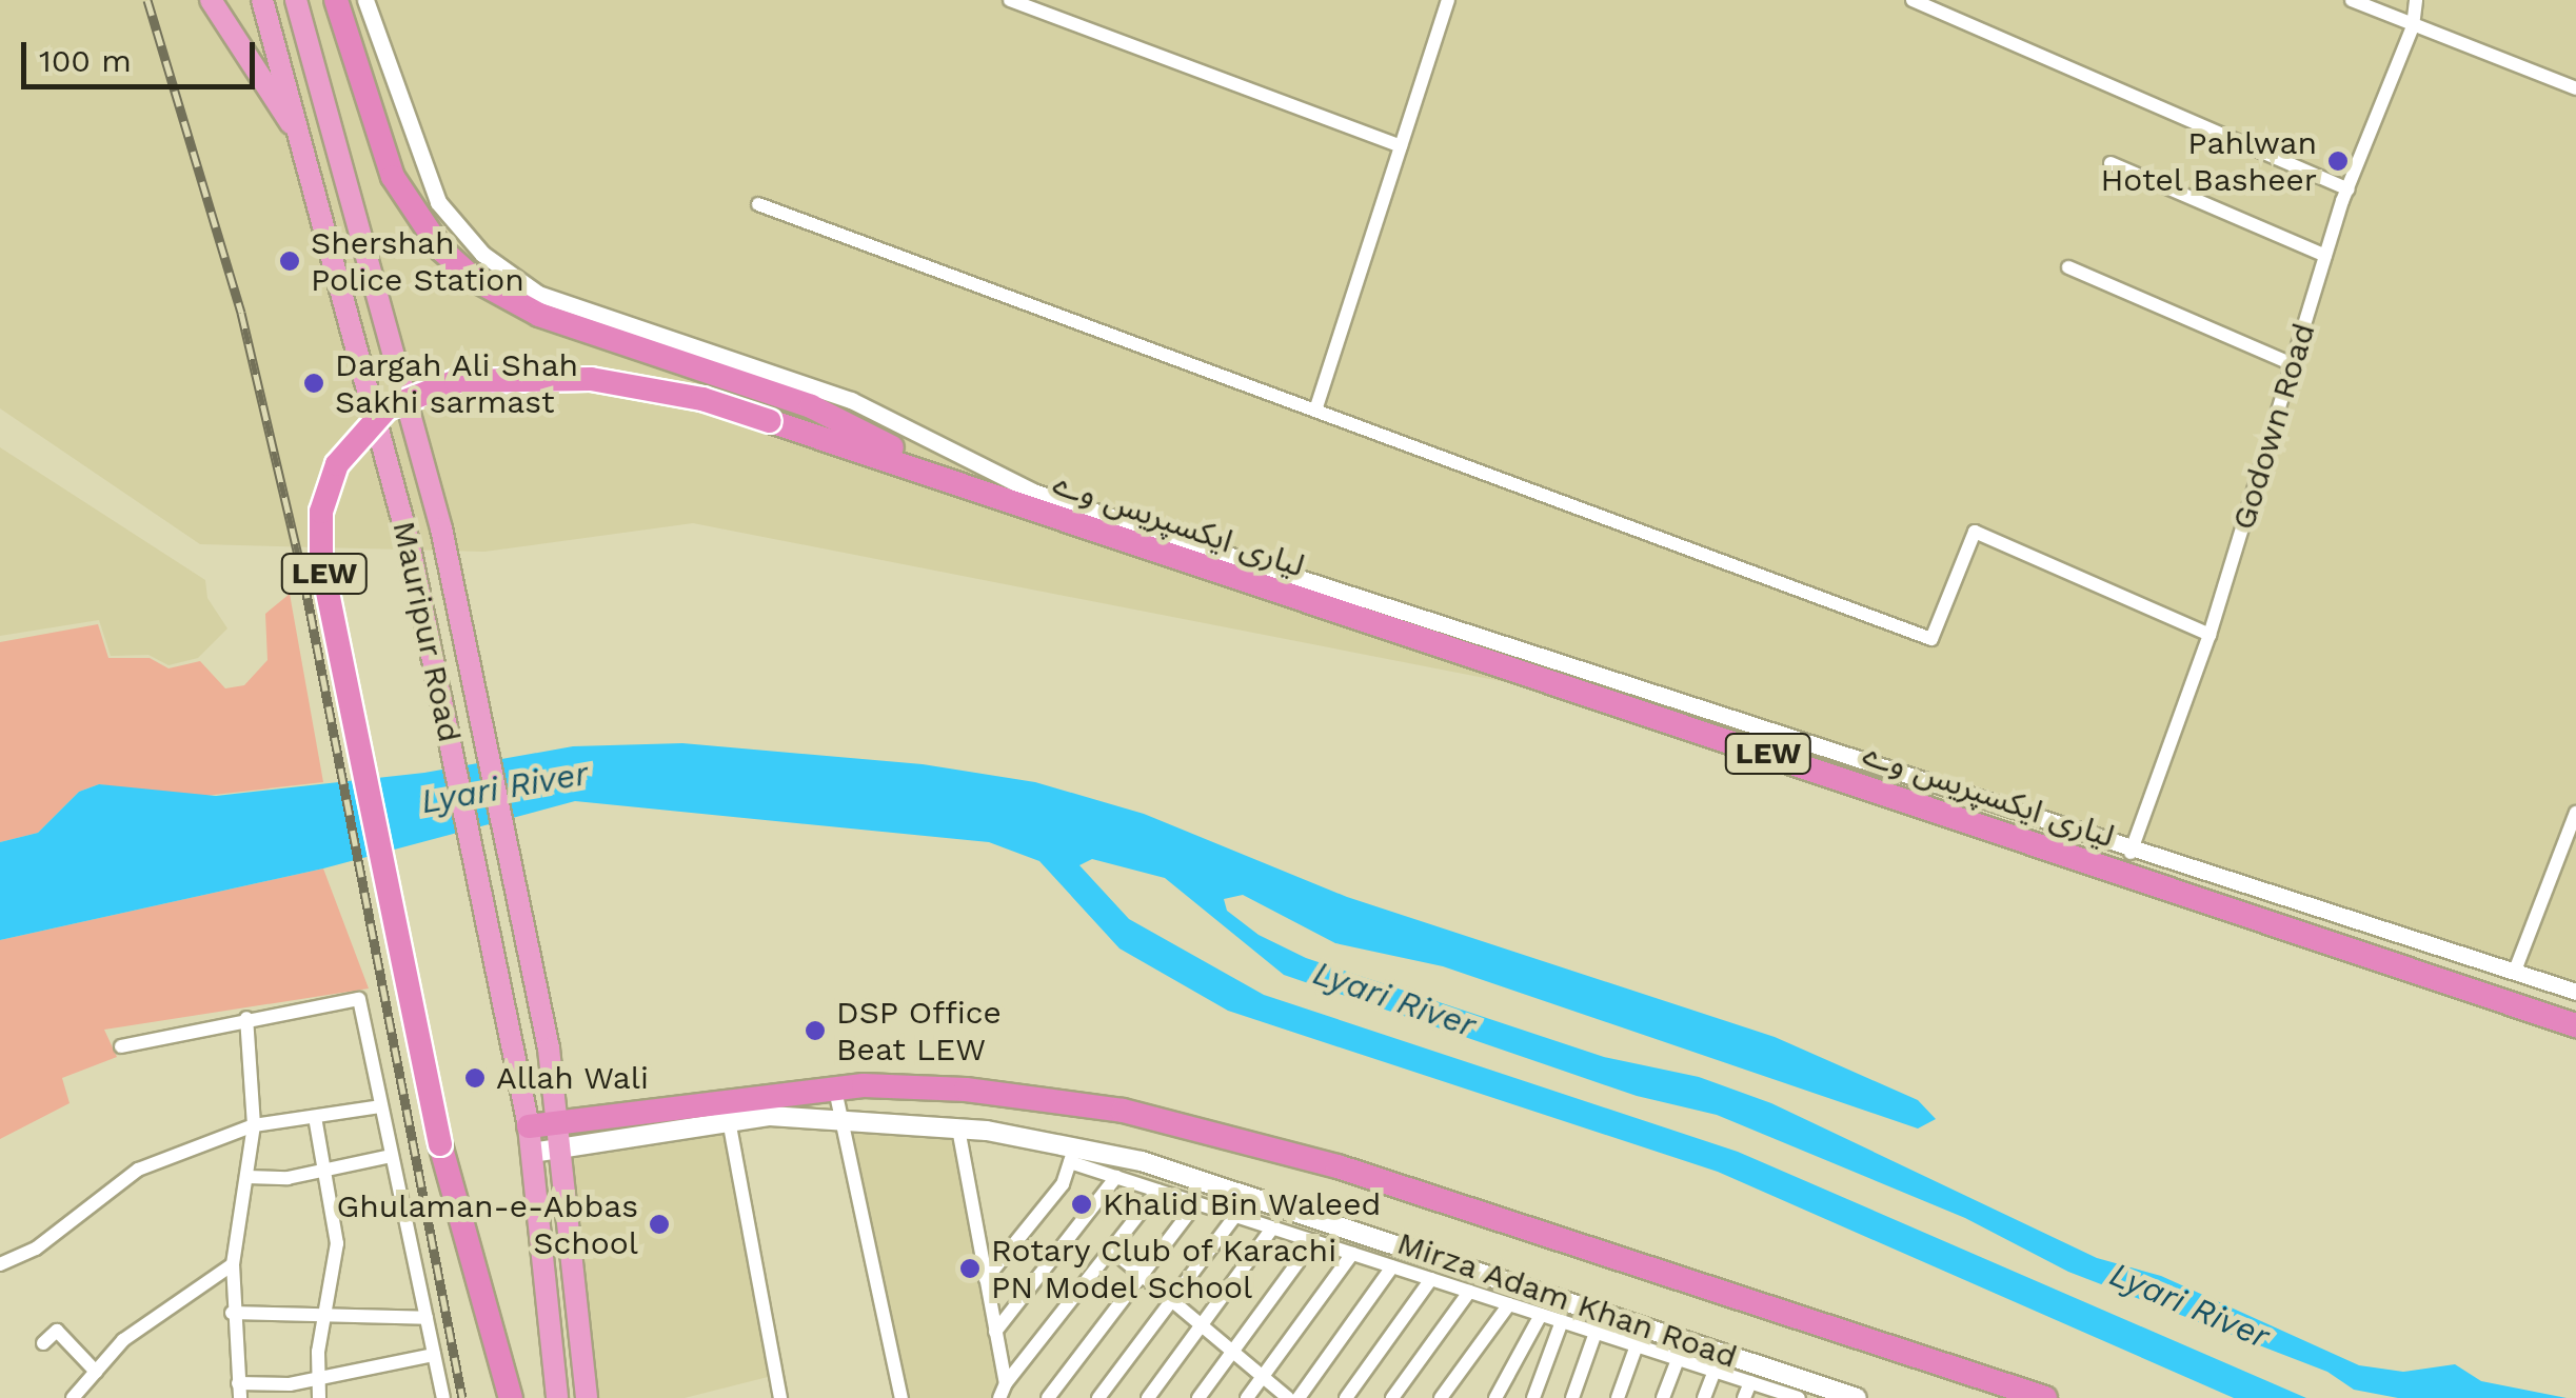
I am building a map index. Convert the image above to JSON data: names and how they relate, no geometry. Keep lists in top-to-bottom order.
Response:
{
  "streets": {
    "highway": ["لیاری ایکسپریس وے", "LEW", "Mauripur Road"],
    "main road": ["Mirza Adam Khan Road"],
    "street": ["Godown Road"]
  },
  "crossings": [
    ["لیاری ایکسپریس وے", "LEW"],
    ["Mauripur Road", "Mirza Adam Khan Road"]
  ],
  "water": ["Lyari River"],
  "places": [
    "Pahlwan Hotel Basheer",
    "Shershah Police Station",
    "Dargah Ali Shah Sakhi sarmast",
    "DSP Office Beat LEW",
    "Allah Wali",
    "Khalid Bin Waleed",
    "Ghulaman-e-Abbas School",
    "Rotary Club of Karachi PN Model School"
  ],
  "scale_bar": "100 m"
}
